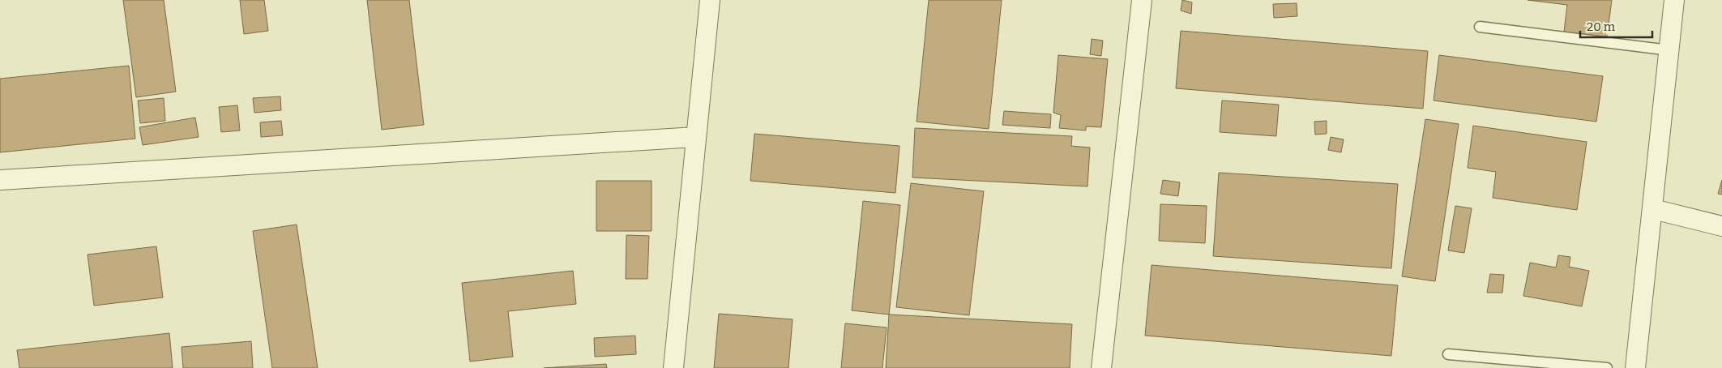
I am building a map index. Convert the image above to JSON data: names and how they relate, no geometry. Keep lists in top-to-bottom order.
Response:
{
  "scale_bar": "20 m"
}
